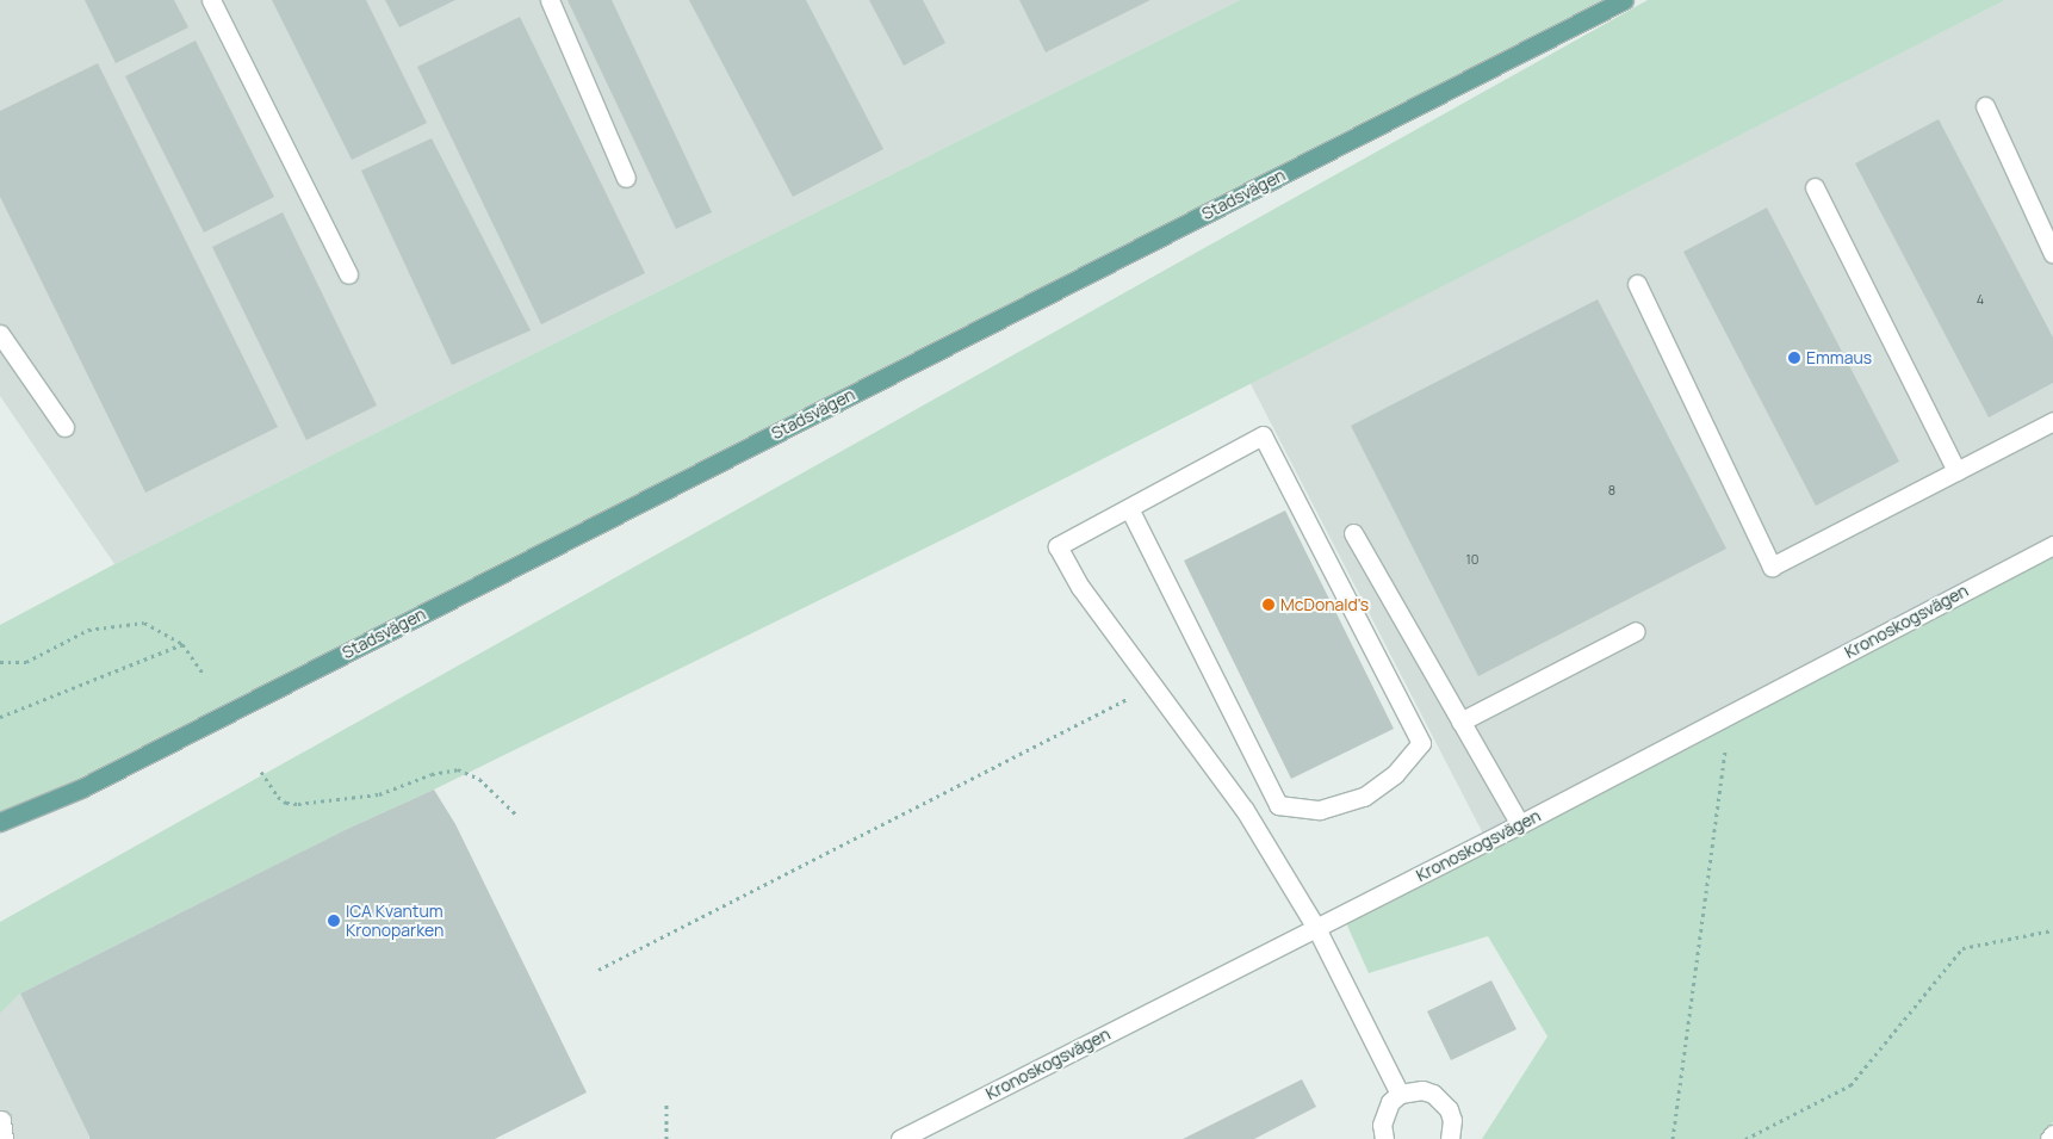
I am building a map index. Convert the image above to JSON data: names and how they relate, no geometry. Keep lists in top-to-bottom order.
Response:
{
  "streets": {
    "main road": ["Stadsvägen"],
    "street": ["Kronoskogsvägen"]
  },
  "places": ["Emmaus", "McDonald's", "ICA Kvantum Kronoparken"],
  "house_numbers": ["4", "8", "10"]
}
